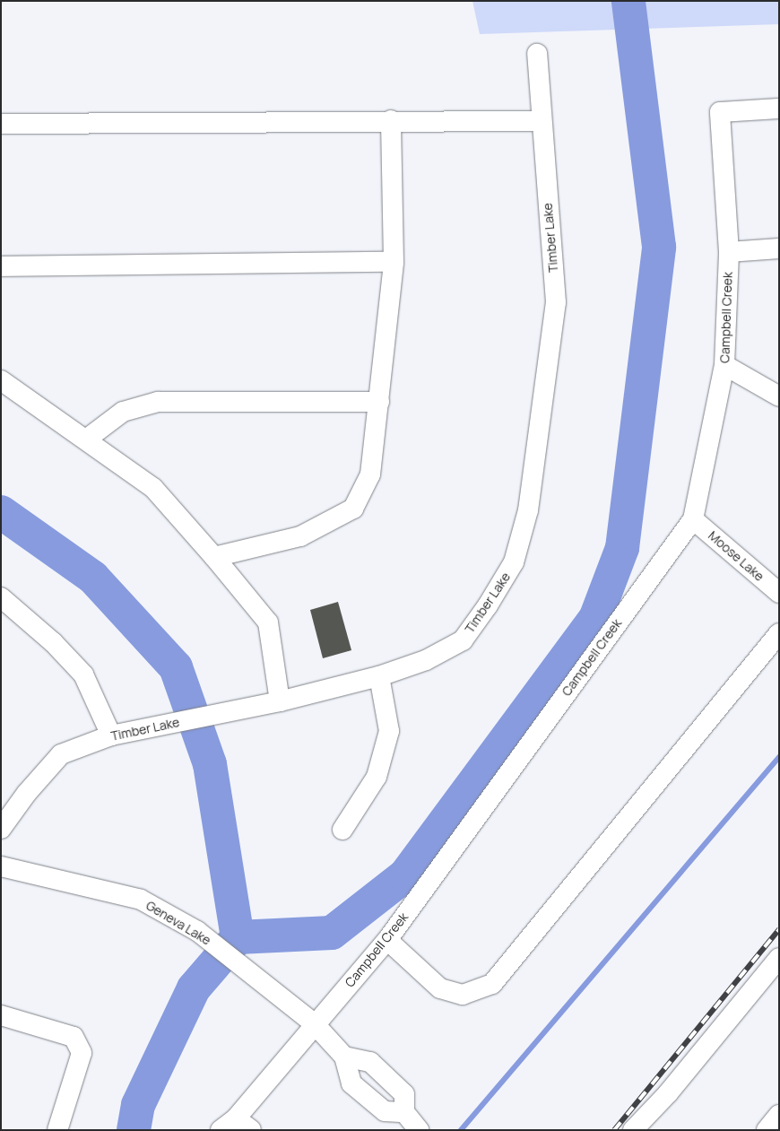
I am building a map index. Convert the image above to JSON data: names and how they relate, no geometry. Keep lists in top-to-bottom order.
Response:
{
  "streets": {
    "street": [
      "Timber Lake",
      "Campbell Creek",
      "Moose Lake",
      "Geneva Lake"
    ]
  },
  "crossings": [
    ["Campbell Creek", "Moose Lake"],
    ["Campbell Creek", "Geneva Lake"]
  ]
}
